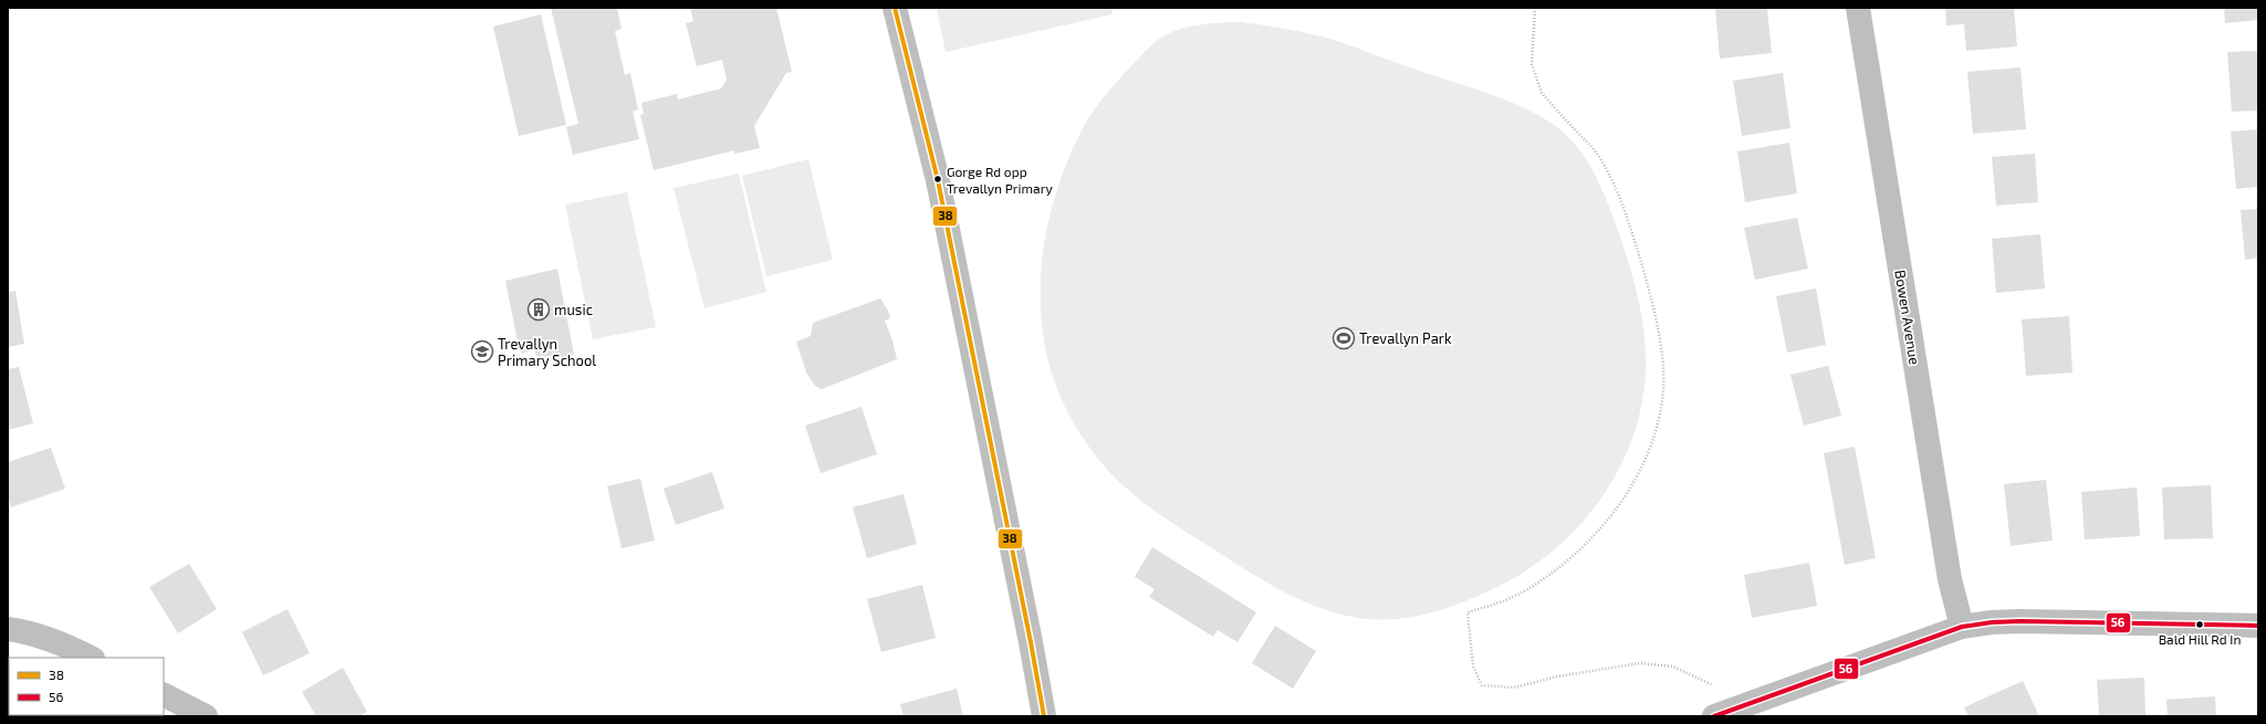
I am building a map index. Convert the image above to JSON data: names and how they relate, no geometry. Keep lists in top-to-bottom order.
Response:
{
  "streets": {
    "street": ["Bowen Avenue"]
  },
  "places": {
    "other": ["Gorge Rd opp Trevallyn Primary", "Bald Hill Rd In"],
    "building": ["music"],
    "sports": ["Trevallyn Park"],
    "school or university": ["Trevallyn Primary School"]
  },
  "lines": ["transit line 38", "transit line 56"],
  "legend": ["38", "56"]
}
